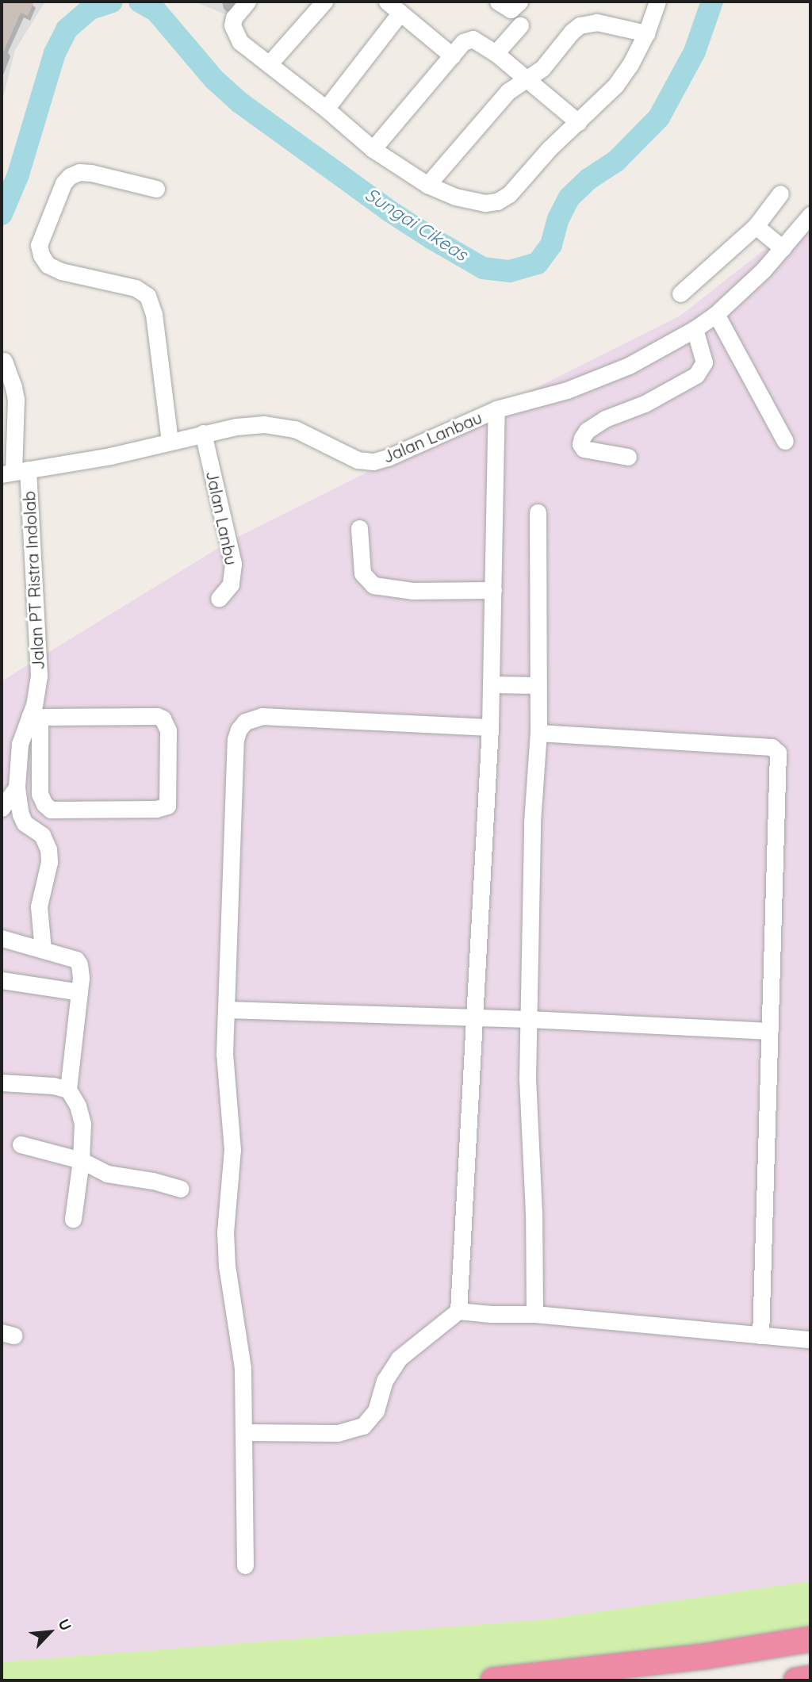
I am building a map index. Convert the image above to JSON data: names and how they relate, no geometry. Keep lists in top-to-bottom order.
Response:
{
  "streets": {
    "street": ["Jalan Lanbau", "Jalan Lanbu", "Jalan PT Ristra Indolab"]
  },
  "crossings": [
    ["Jalan Lanbau", "Jalan Lanbu"],
    ["Jalan Lanbau", "Jalan PT Ristra Indolab"]
  ],
  "water": ["Sungai Cikeas"],
  "north": "top right"
}
